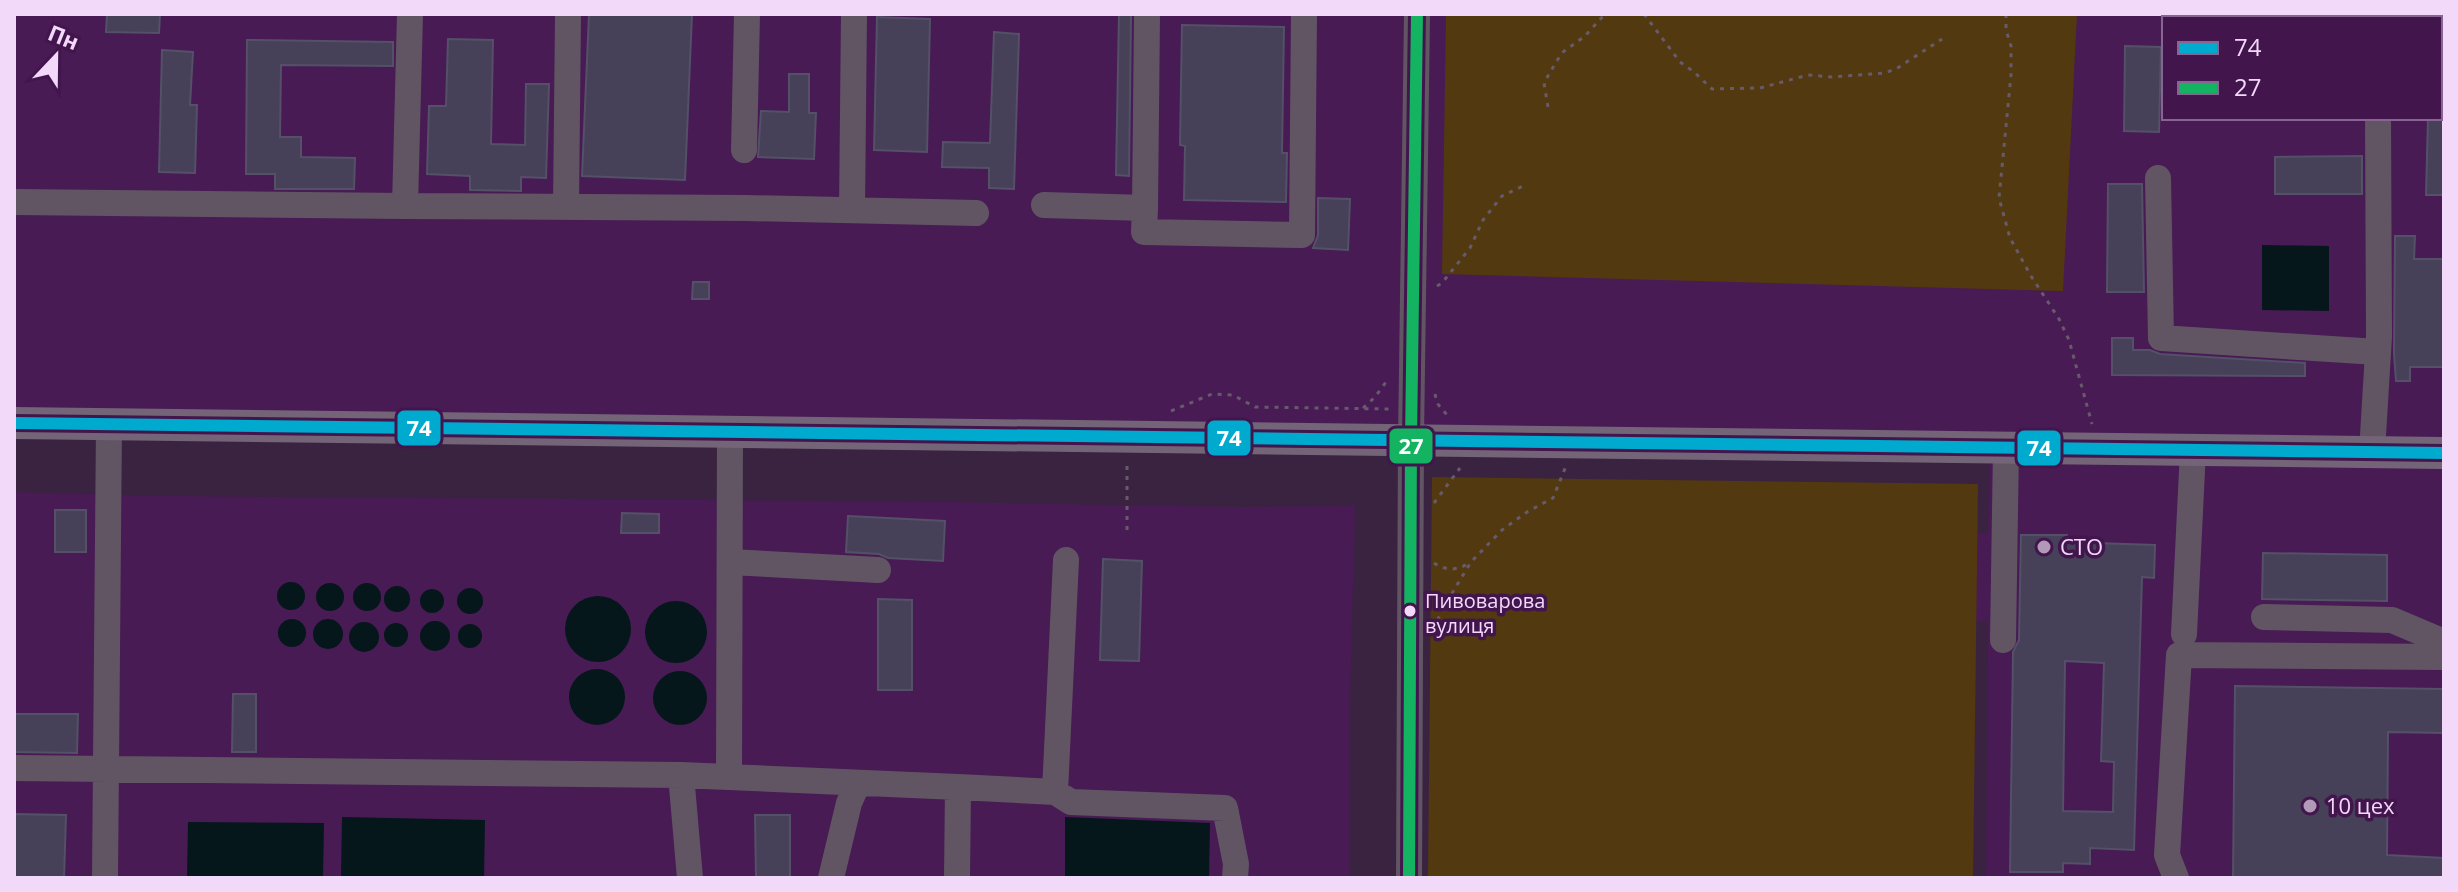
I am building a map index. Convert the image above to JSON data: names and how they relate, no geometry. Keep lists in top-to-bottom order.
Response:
{
  "places": ["СТО", "Пивоварова вулиця", "10 цех"],
  "lines": ["transit line 27", "transit line 74"],
  "legend": ["74", "27"],
  "north": "top"
}
